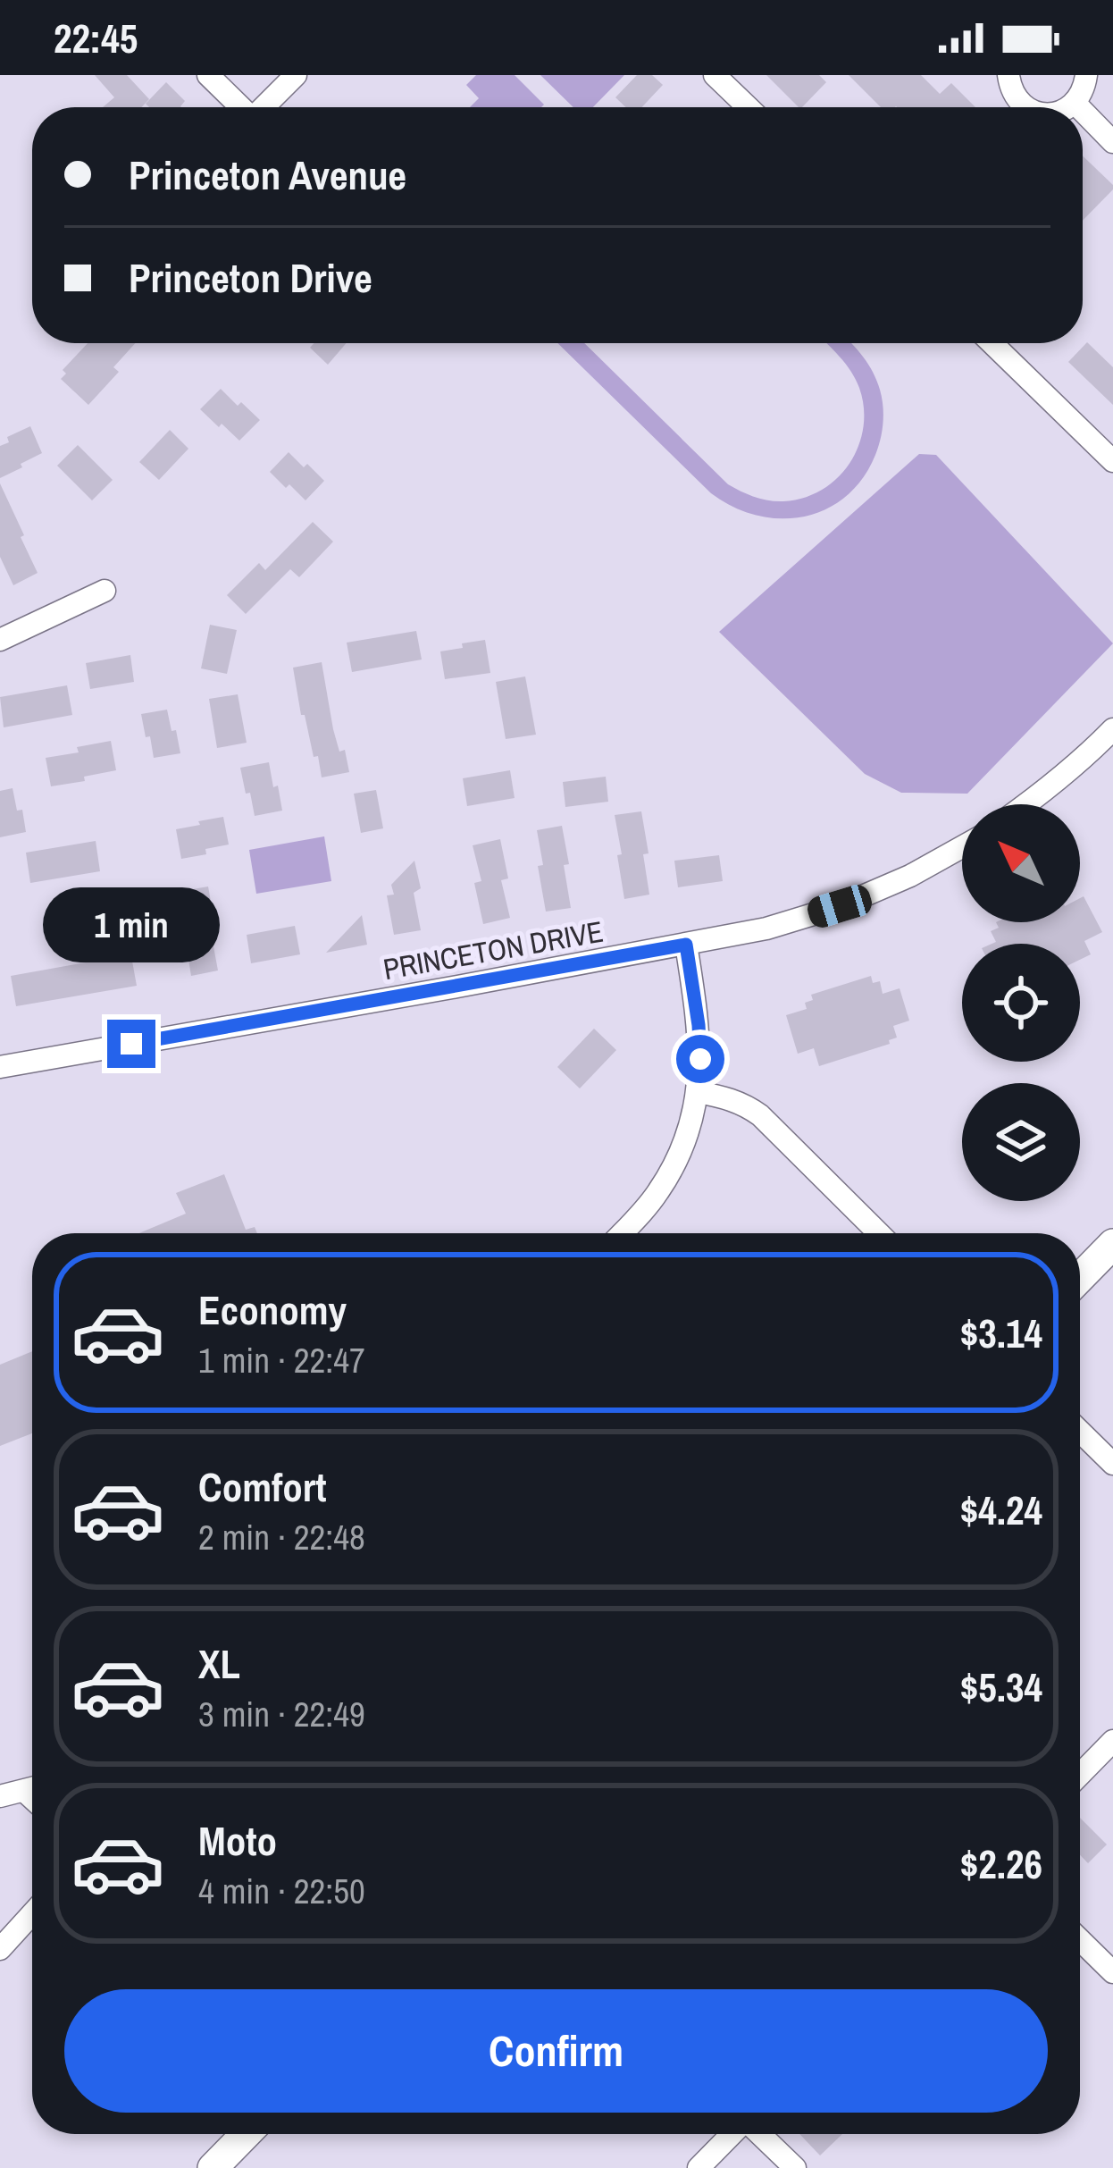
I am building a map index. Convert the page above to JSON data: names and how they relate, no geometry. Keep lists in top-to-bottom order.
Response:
{
  "streets": {
    "street": ["PRINCETON DRIVE"]
  },
  "north": "top left",
  "page": {
    "status": "22:45",
    "banner": ["Princeton Avenue", "Princeton Drive"],
    "bubble": "1 min",
    "list": [
      {
        "name": "Economy",
        "note": "1 min · 22:47",
        "value": "$3.14"
      },
      {
        "name": "Comfort",
        "note": "2 min · 22:48",
        "value": "$4.24"
      },
      {
        "name": "XL",
        "note": "3 min · 22:49",
        "value": "$5.34"
      },
      {
        "name": "Moto",
        "note": "4 min · 22:50",
        "value": "$2.26"
      }
    ],
    "buttons": "Confirm"
  }
}
